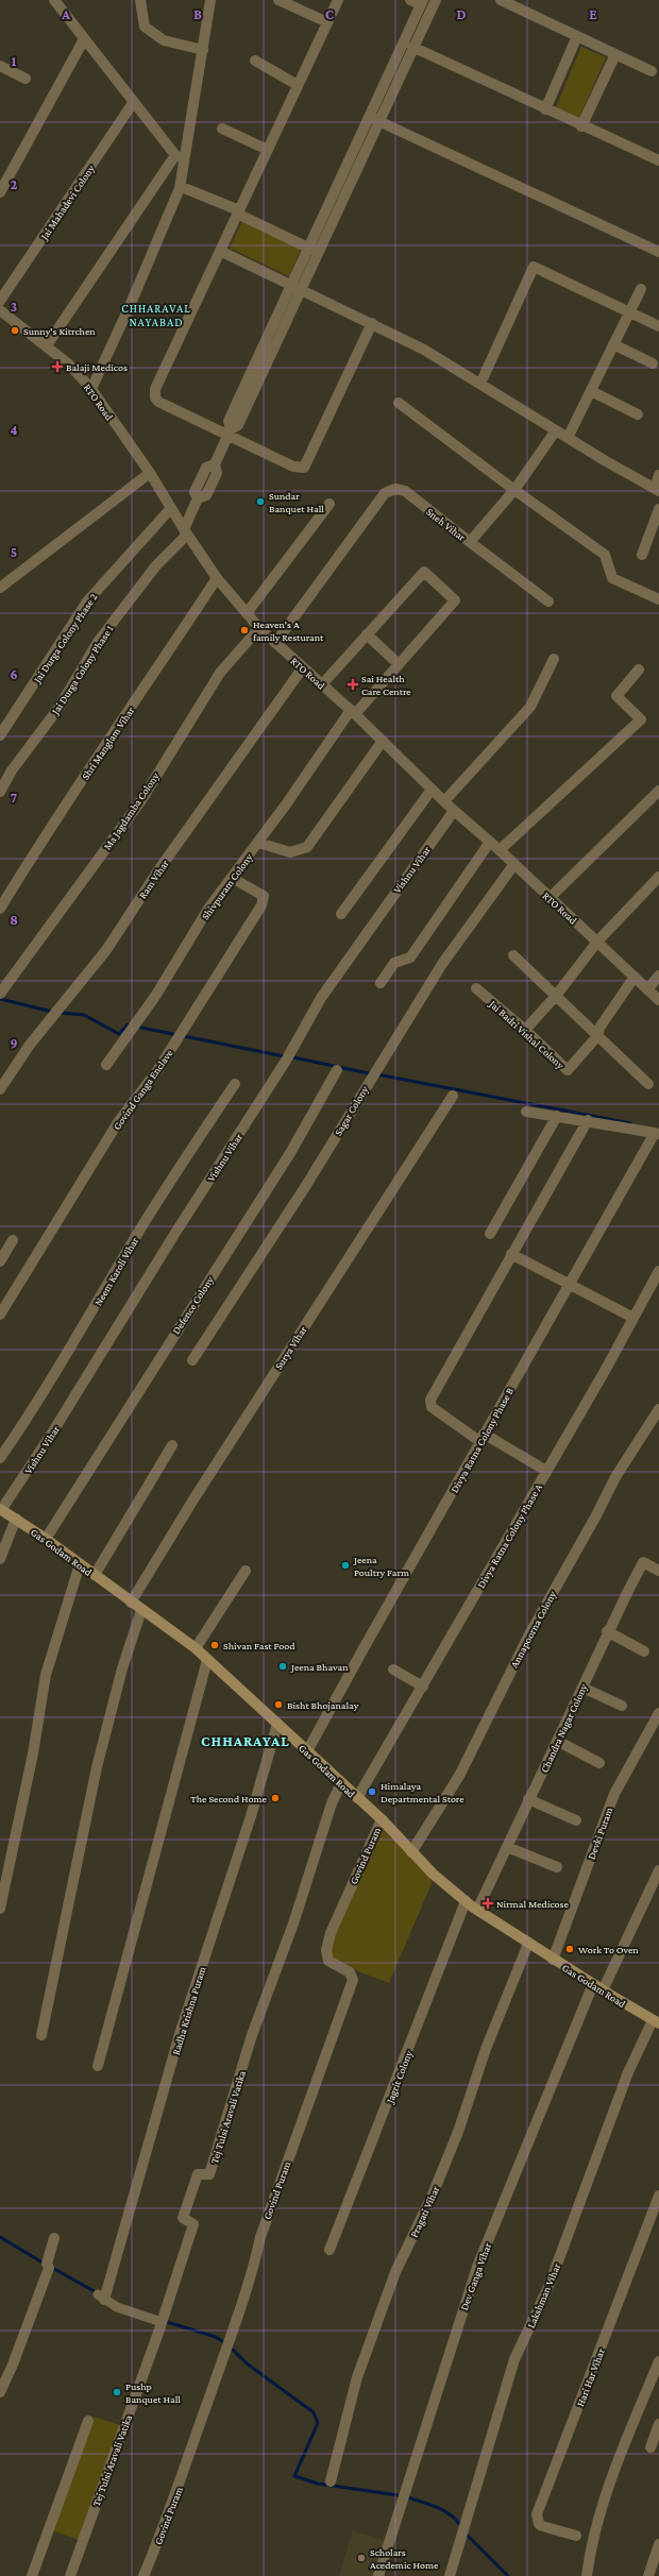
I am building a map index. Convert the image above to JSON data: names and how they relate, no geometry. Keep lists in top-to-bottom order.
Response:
{
  "streets": {
    "main road": ["Gas Godam Road"],
    "street": [
      "Jai Mahadevi Colony",
      "RTO Road",
      "Sneh Vihar",
      "Jai Durga Colony Phase 2",
      "Jai Durga Colony Phase 1",
      "Shri Manglam Vihar",
      "Ma Jagdamba Colony",
      "Vishnu Vihar",
      "Ram Vihar",
      "Shivpuram Colony",
      "Jai Badri Vishal Colony",
      "Govind Ganga Enclave",
      "Sagar Colony",
      "Neem Karoli Vihar",
      "Defence Colony",
      "Surya Vihar",
      "Divya Ratna Colony Phase B",
      "Divya Ratna Colony Phase A",
      "Annapoorna Colony",
      "Chandra Nagar Colony",
      "Devki Puram",
      "Govind Puram",
      "Radha Krishna Puram",
      "Jagrit Colony",
      "Tej Tulsi Aravali Vatika",
      "Pragati Vihar",
      "Dev Ganga Vihar",
      "Lakshman Vihar",
      "Hari Har Vihar"
    ]
  },
  "crossings": [
    ["RTO Road", "Sneh Vihar"],
    ["RTO Road", "Jai Durga Colony Phase 2"],
    ["RTO Road", "Jai Durga Colony Phase 1"],
    ["RTO Road", "Shri Manglam Vihar"],
    ["RTO Road", "Ma Jagdamba Colony"],
    ["RTO Road", "Vishnu Vihar"],
    ["RTO Road", "Ram Vihar"],
    ["RTO Road", "Shivpuram Colony"],
    ["RTO Road", "Jai Badri Vishal Colony"],
    ["RTO Road", "Sagar Colony"],
    ["Vishnu Vihar", "Gas Godam Road"],
    ["Shivpuram Colony", "Govind Ganga Enclave"],
    ["Defence Colony", "Gas Godam Road"],
    ["Surya Vihar", "Gas Godam Road"],
    ["Divya Ratna Colony Phase B", "Gas Godam Road"],
    ["Divya Ratna Colony Phase A", "Gas Godam Road"],
    ["Gas Godam Road", "Annapoorna Colony"],
    ["Gas Godam Road", "Chandra Nagar Colony"],
    ["Gas Godam Road", "Devki Puram"],
    ["Gas Godam Road", "Govind Puram"],
    ["Gas Godam Road", "Radha Krishna Puram"],
    ["Gas Godam Road", "Jagrit Colony"],
    ["Gas Godam Road", "Tej Tulsi Aravali Vatika"],
    ["Gas Godam Road", "Pragati Vihar"],
    ["Gas Godam Road", "Dev Ganga Vihar"],
    ["Gas Godam Road", "Lakshman Vihar"]
  ],
  "districts": ["CHHARAVAL NAYABAD", "CHHARAYAL"],
  "places": {
    "other": [
      "Sunny's Kitrchen",
      "Sundar Banquet Hall",
      "Heaven's A family Resturant",
      "Jeena Poultry Farm",
      "Shivan Fast Food",
      "Jeena Bhavan",
      "Bisht Bhojanalay",
      "Himalaya Departmental Store",
      "The Second Home",
      "Work To Oven",
      "Pushp Banquet Hall",
      "Scholars Acedemic Home"
    ],
    "health": ["Balaji Medicos", "Sai Health Care Centre", "Nirmal Medicose"]
  },
  "grid": {
    "columns": [
      "A",
      "B",
      "C",
      "D",
      "E"
    ],
    "rows": [
      "1",
      "2",
      "3",
      "4",
      "5",
      "6",
      "7",
      "8",
      "9"
    ]
  }
}
